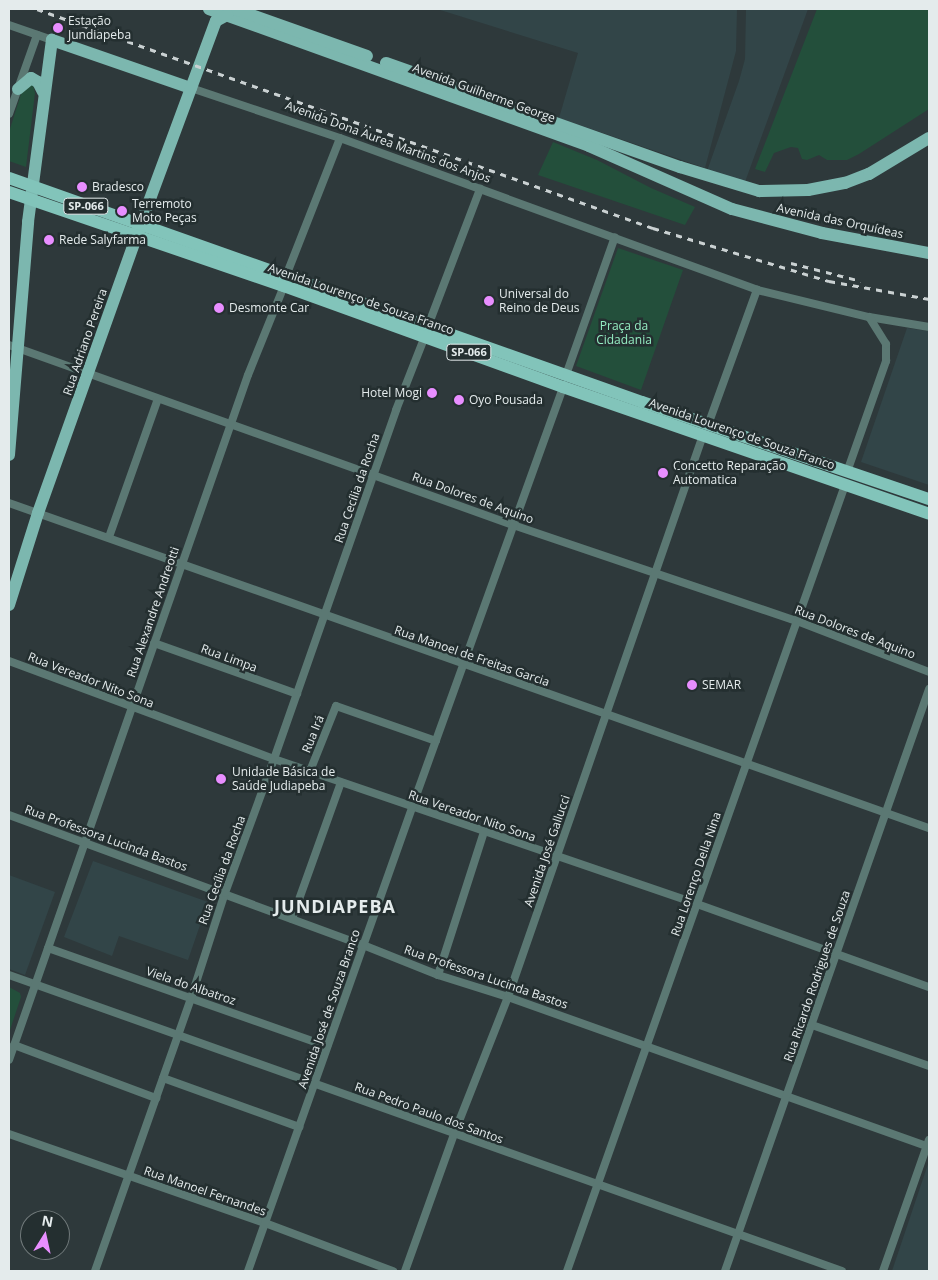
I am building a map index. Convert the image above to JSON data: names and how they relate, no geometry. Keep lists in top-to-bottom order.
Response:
{
  "streets": {
    "highway": ["SP-066", "Avenida Lourenço de Souza Franco"],
    "main road": [
      "Avenida Guilherme George",
      "Avenida Dona Aurea Martins dos Anjos",
      "Avenida das Orquídeas",
      "Rua Adriano Pereira"
    ],
    "street": [
      "Rua Cecília da Rocha",
      "Rua Dolores de Aquino",
      "Rua Alexandre Andreotti",
      "Rua Manoel de Freitas Garcia",
      "Rua Limpa",
      "Rua Vereador Nito Sona",
      "Rua Irá",
      "Rua Professora Lucinda Bastos",
      "Avenida José Gallucci",
      "Rua Lorenço Della Nina",
      "Rua Ricardo Rodrigues de Souza",
      "Viela do Albatroz",
      "Avenida José de Souza Branco",
      "Rua Pedro Paulo dos Santos",
      "Rua Manoel Fernandes"
    ]
  },
  "crossings": [
    ["Avenida Guilherme George", "Avenida das Orquídeas"],
    ["Avenida Guilherme George", "Rua Adriano Pereira"],
    ["Avenida Dona Aurea Martins dos Anjos", "Rua Adriano Pereira"],
    ["Avenida Dona Aurea Martins dos Anjos", "Rua Cecília da Rocha"],
    ["Avenida Dona Aurea Martins dos Anjos", "Rua Alexandre Andreotti"],
    ["Avenida Dona Aurea Martins dos Anjos", "Avenida José Gallucci"],
    ["Avenida Dona Aurea Martins dos Anjos", "Rua Lorenço Della Nina"],
    ["Avenida Dona Aurea Martins dos Anjos", "Avenida José de Souza Branco"],
    ["Avenida Lourenço de Souza Franco", "Rua Adriano Pereira"],
    ["Avenida Lourenço de Souza Franco", "Rua Cecília da Rocha"],
    ["Avenida Lourenço de Souza Franco", "Rua Alexandre Andreotti"],
    ["Avenida Lourenço de Souza Franco", "Avenida José Gallucci"],
    ["Avenida Lourenço de Souza Franco", "Rua Lorenço Della Nina"],
    ["Avenida Lourenço de Souza Franco", "Avenida José de Souza Branco"],
    ["Rua Adriano Pereira", "Rua Dolores de Aquino"],
    ["Rua Adriano Pereira", "Rua Manoel de Freitas Garcia"],
    ["Rua Cecília da Rocha", "Rua Dolores de Aquino"],
    ["Rua Cecília da Rocha", "Rua Manoel de Freitas Garcia"],
    ["Rua Cecília da Rocha", "Rua Limpa"],
    ["Rua Cecília da Rocha", "Rua Vereador Nito Sona"],
    ["Rua Cecília da Rocha", "Rua Professora Lucinda Bastos"],
    ["Rua Cecília da Rocha", "Viela do Albatroz"],
    ["Rua Cecília da Rocha", "Rua Pedro Paulo dos Santos"],
    ["Rua Cecília da Rocha", "Rua Manoel Fernandes"],
    ["Rua Dolores de Aquino", "Rua Alexandre Andreotti"],
    ["Rua Dolores de Aquino", "Avenida José Gallucci"],
    ["Rua Dolores de Aquino", "Rua Lorenço Della Nina"],
    ["Rua Dolores de Aquino", "Avenida José de Souza Branco"],
    ["Rua Alexandre Andreotti", "Rua Manoel de Freitas Garcia"],
    ["Rua Alexandre Andreotti", "Rua Limpa"],
    ["Rua Alexandre Andreotti", "Rua Vereador Nito Sona"],
    ["Rua Alexandre Andreotti", "Rua Professora Lucinda Bastos"],
    ["Rua Alexandre Andreotti", "Viela do Albatroz"],
    ["Rua Alexandre Andreotti", "Rua Pedro Paulo dos Santos"],
    ["Rua Manoel de Freitas Garcia", "Avenida José Gallucci"],
    ["Rua Manoel de Freitas Garcia", "Rua Lorenço Della Nina"],
    ["Rua Manoel de Freitas Garcia", "Rua Ricardo Rodrigues de Souza"],
    ["Rua Manoel de Freitas Garcia", "Avenida José de Souza Branco"],
    ["Rua Vereador Nito Sona", "Rua Irá"],
    ["Rua Vereador Nito Sona", "Avenida José Gallucci"],
    ["Rua Vereador Nito Sona", "Rua Lorenço Della Nina"],
    ["Rua Vereador Nito Sona", "Rua Ricardo Rodrigues de Souza"],
    ["Rua Vereador Nito Sona", "Avenida José de Souza Branco"],
    ["Rua Irá", "Avenida José de Souza Branco"],
    ["Rua Professora Lucinda Bastos", "Avenida José Gallucci"],
    ["Rua Professora Lucinda Bastos", "Rua Lorenço Della Nina"],
    ["Rua Professora Lucinda Bastos", "Rua Ricardo Rodrigues de Souza"],
    ["Rua Professora Lucinda Bastos", "Avenida José de Souza Branco"],
    ["Avenida José Gallucci", "Rua Pedro Paulo dos Santos"],
    ["Rua Lorenço Della Nina", "Rua Pedro Paulo dos Santos"],
    ["Rua Ricardo Rodrigues de Souza", "Rua Pedro Paulo dos Santos"],
    ["Viela do Albatroz", "Avenida José de Souza Branco"],
    ["Avenida José de Souza Branco", "Rua Pedro Paulo dos Santos"],
    ["Avenida José de Souza Branco", "Rua Manoel Fernandes"]
  ],
  "districts": ["JUNDIAPEBA"],
  "parks": ["Praça da Cidadania"],
  "places": [
    "Estação Jundiapeba",
    "Bradesco",
    "Terremoto Moto Peças",
    "Rede Salyfarma",
    "Universal do Reino de Deus",
    "Desmonte Car",
    "Hotel Mogi",
    "Oyo Pousada",
    "Concetto Reparação Automatica",
    "SEMAR",
    "Unidade Básica de Saúde Judiapeba"
  ],
  "north": "top"
}
